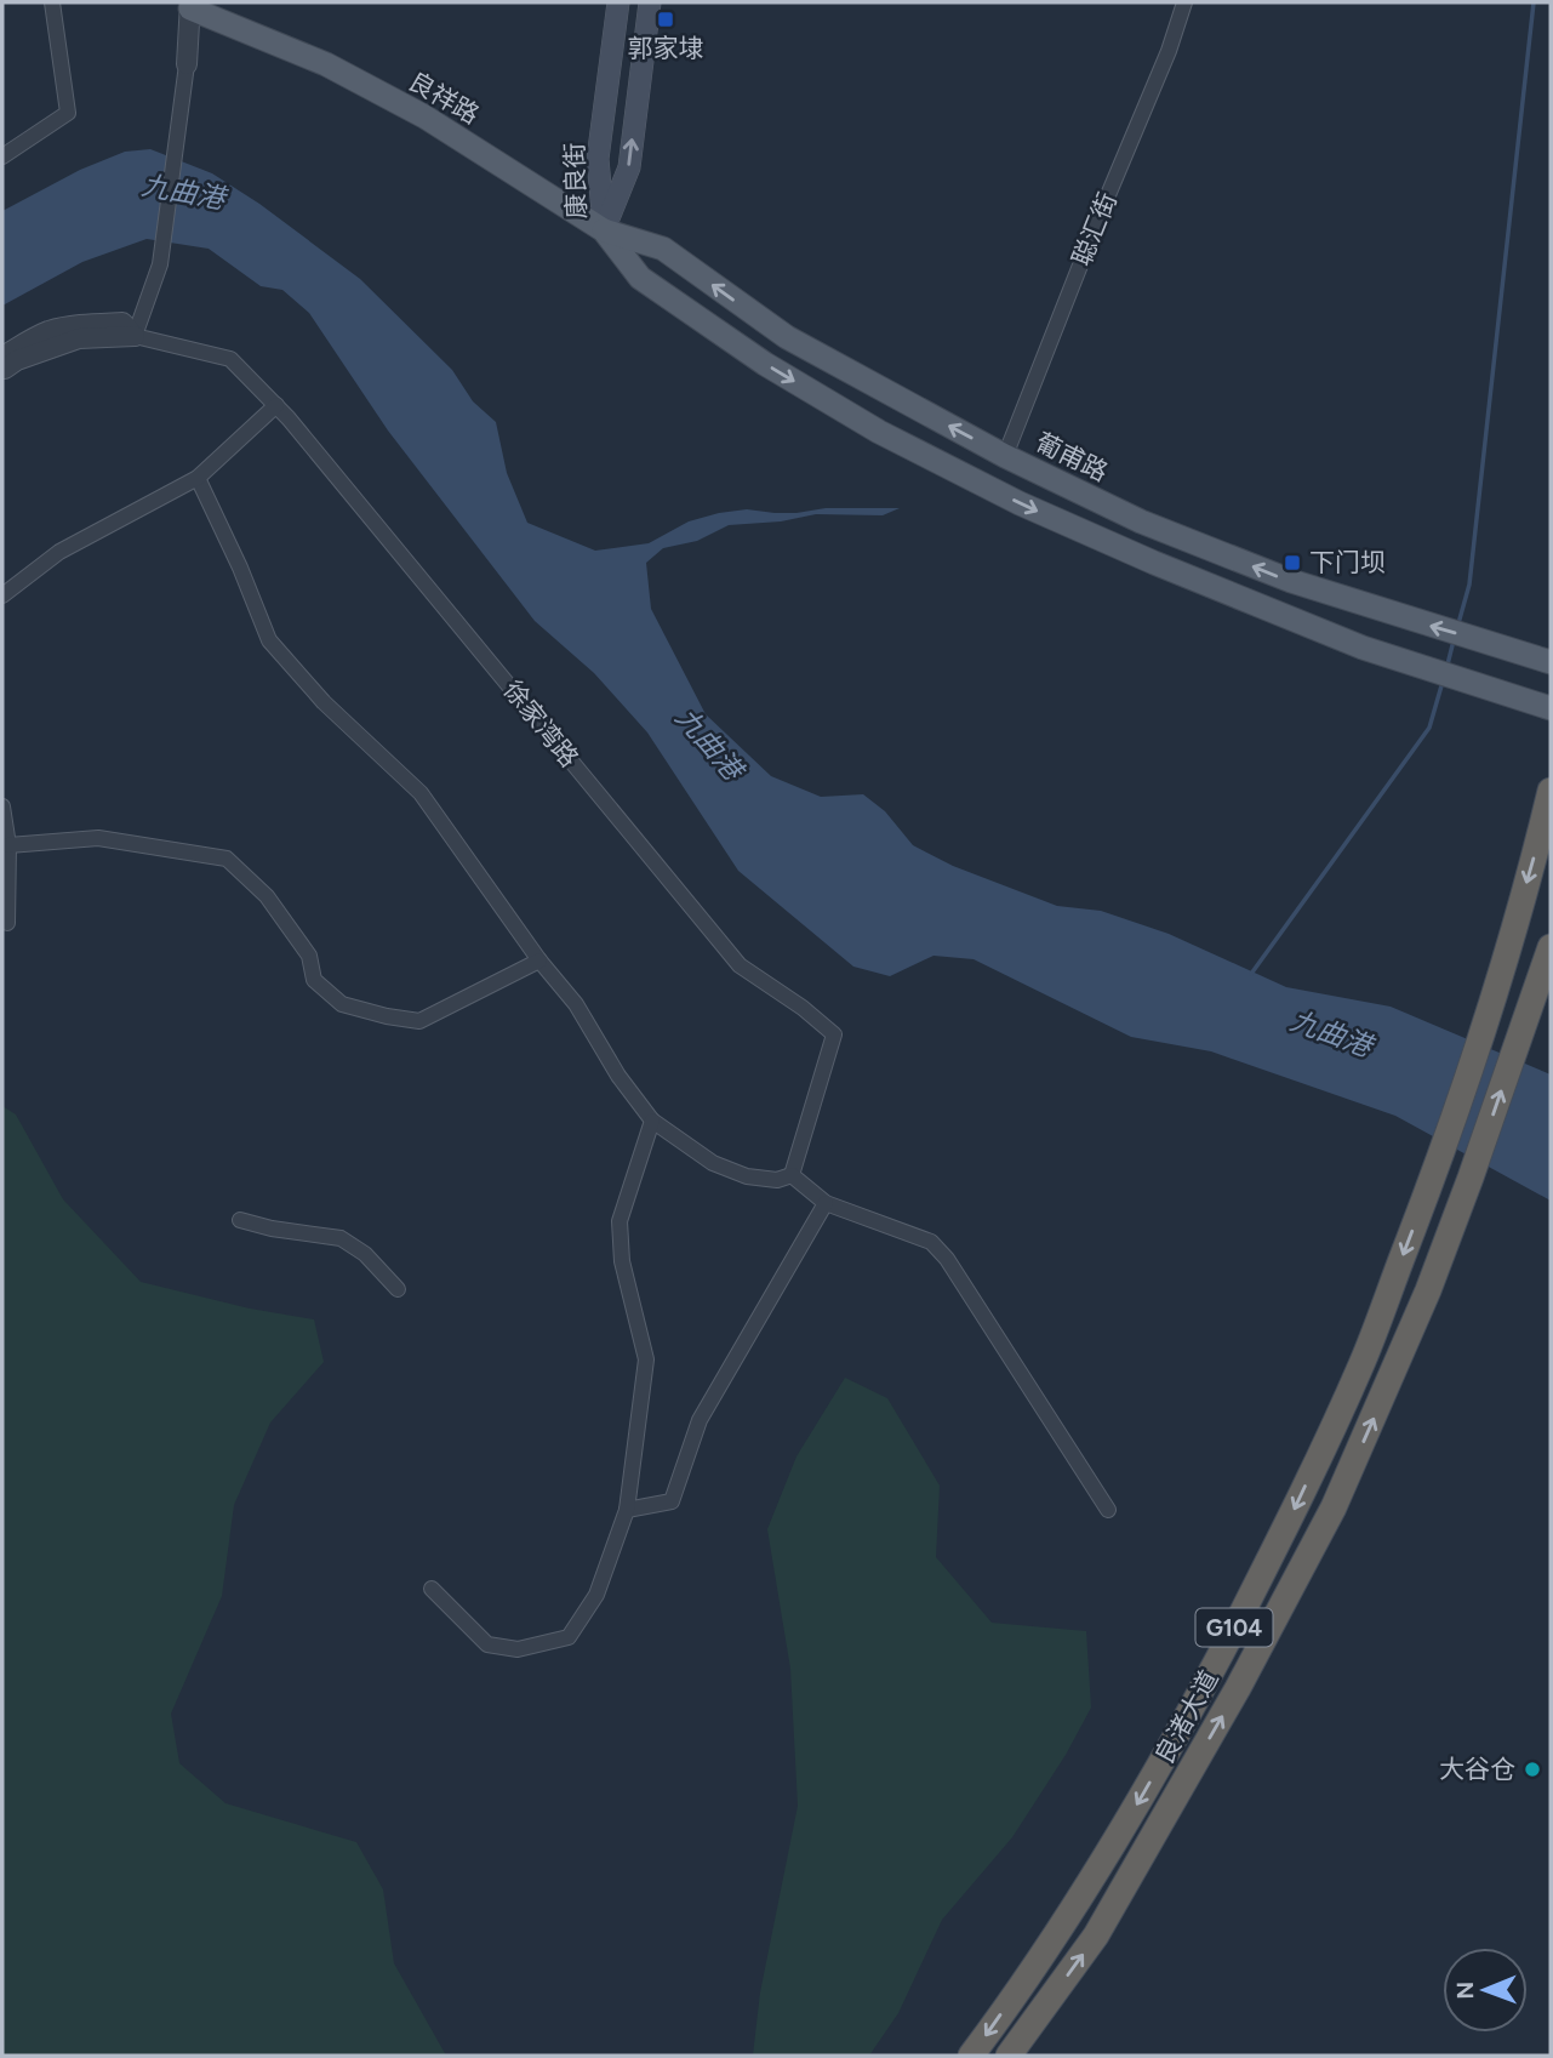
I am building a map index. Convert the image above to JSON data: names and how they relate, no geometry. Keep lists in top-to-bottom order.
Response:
{
  "streets": {
    "highway": ["G104", "良渚大道"],
    "main road": ["良祥路", "康良街", "葡甫路"],
    "street": ["聪汇街", "徐家湾路"]
  },
  "crossings": [
    ["良祥路", "康良街"],
    ["良祥路", "葡甫路"],
    ["康良街", "葡甫路"],
    ["聪汇街", "葡甫路"]
  ],
  "one_way": ["良祥路", "葡甫路"],
  "water": ["九曲港"],
  "places": {
    "transit": ["郭家埭", "下门坝"],
    "other": ["大谷仓"]
  },
  "north": "left"
}
